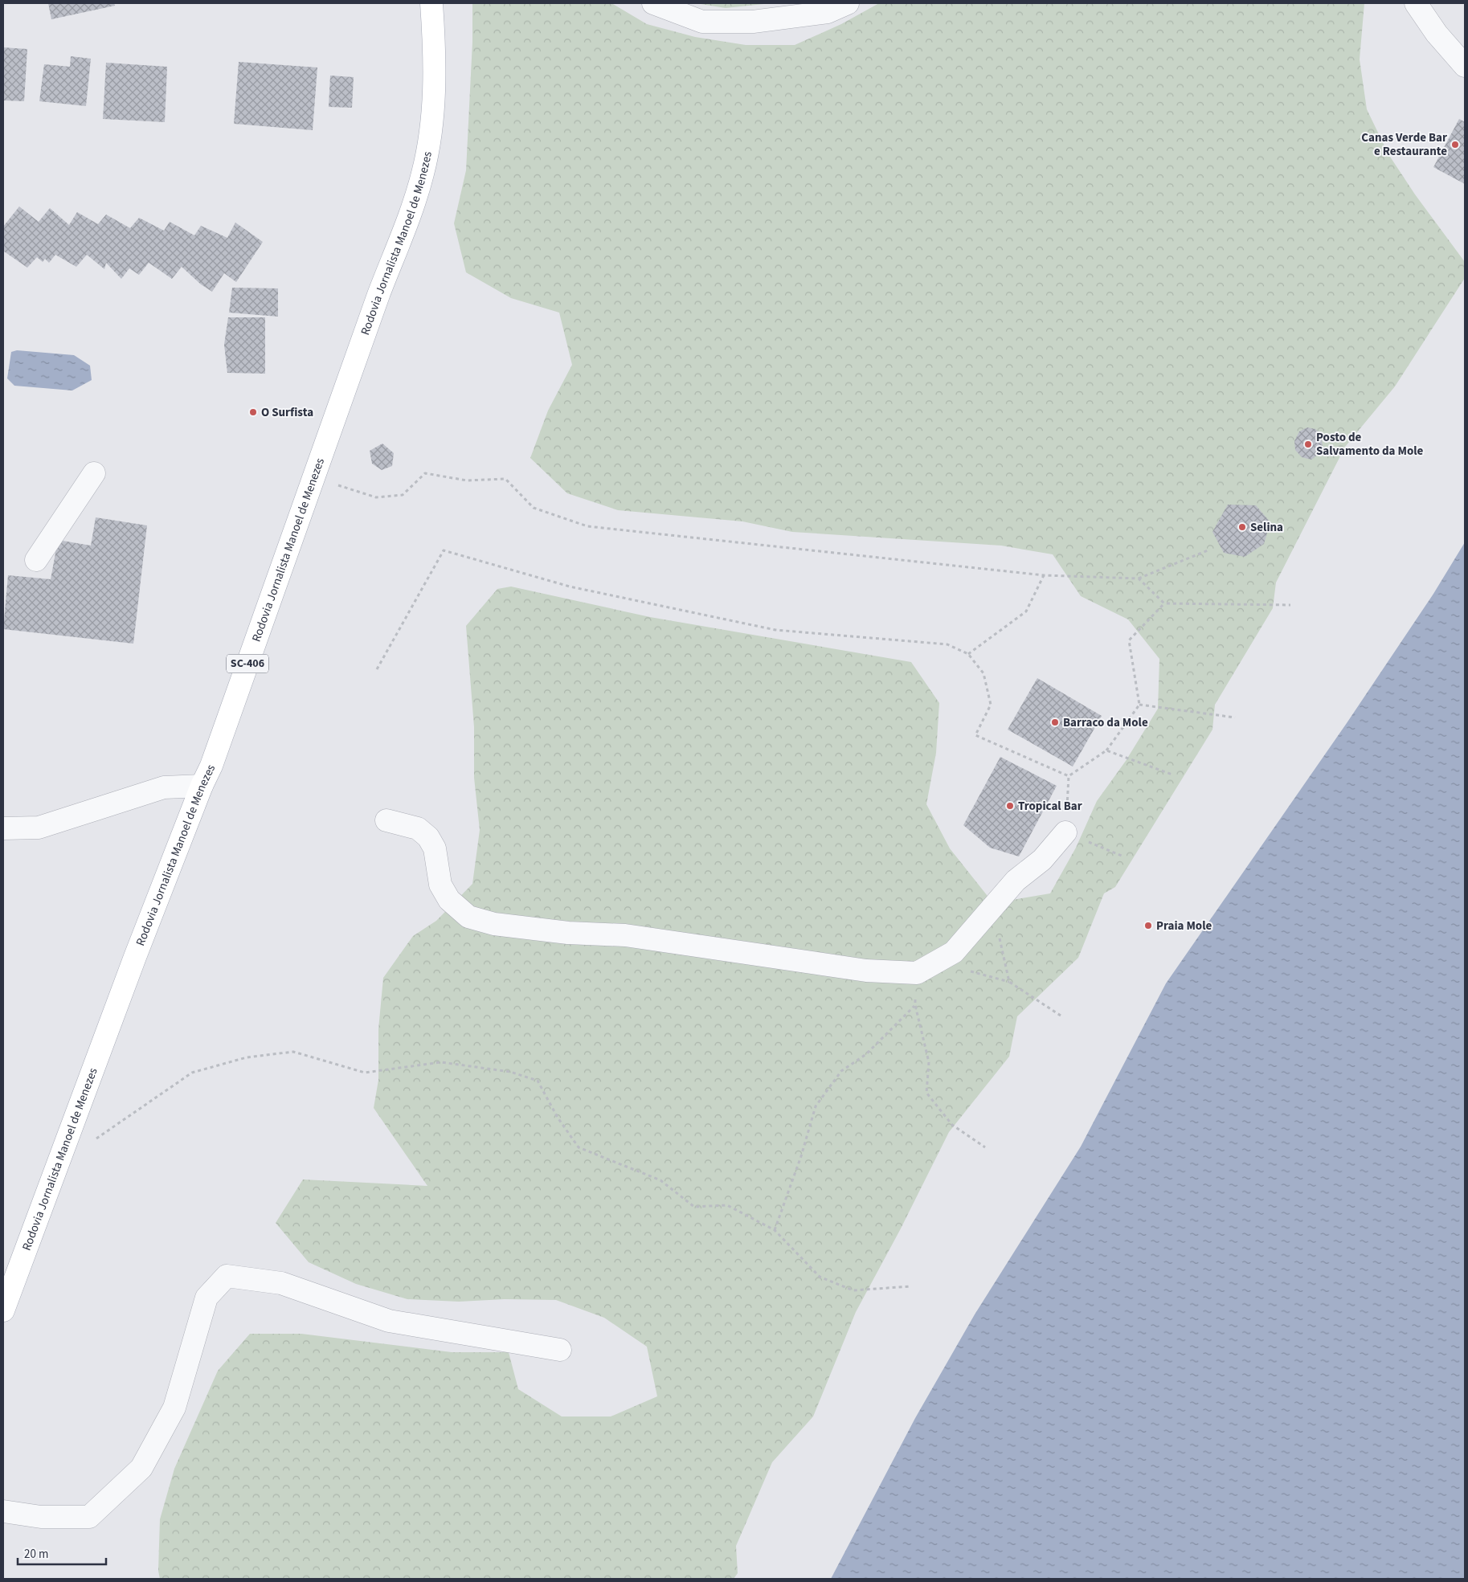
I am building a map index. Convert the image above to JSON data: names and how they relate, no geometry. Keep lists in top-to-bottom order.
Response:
{
  "streets": {
    "main road": ["Rodovia Jornalista Manoel de Menezes", "SC-406"]
  },
  "places": [
    "Canas Verde Bar e Restaurante",
    "O Surfista",
    "Posto de Salvamento da Mole",
    "Selina",
    "Barraco da Mole",
    "Tropical Bar",
    "Praia Mole"
  ],
  "scale_bar": "20 m"
}
